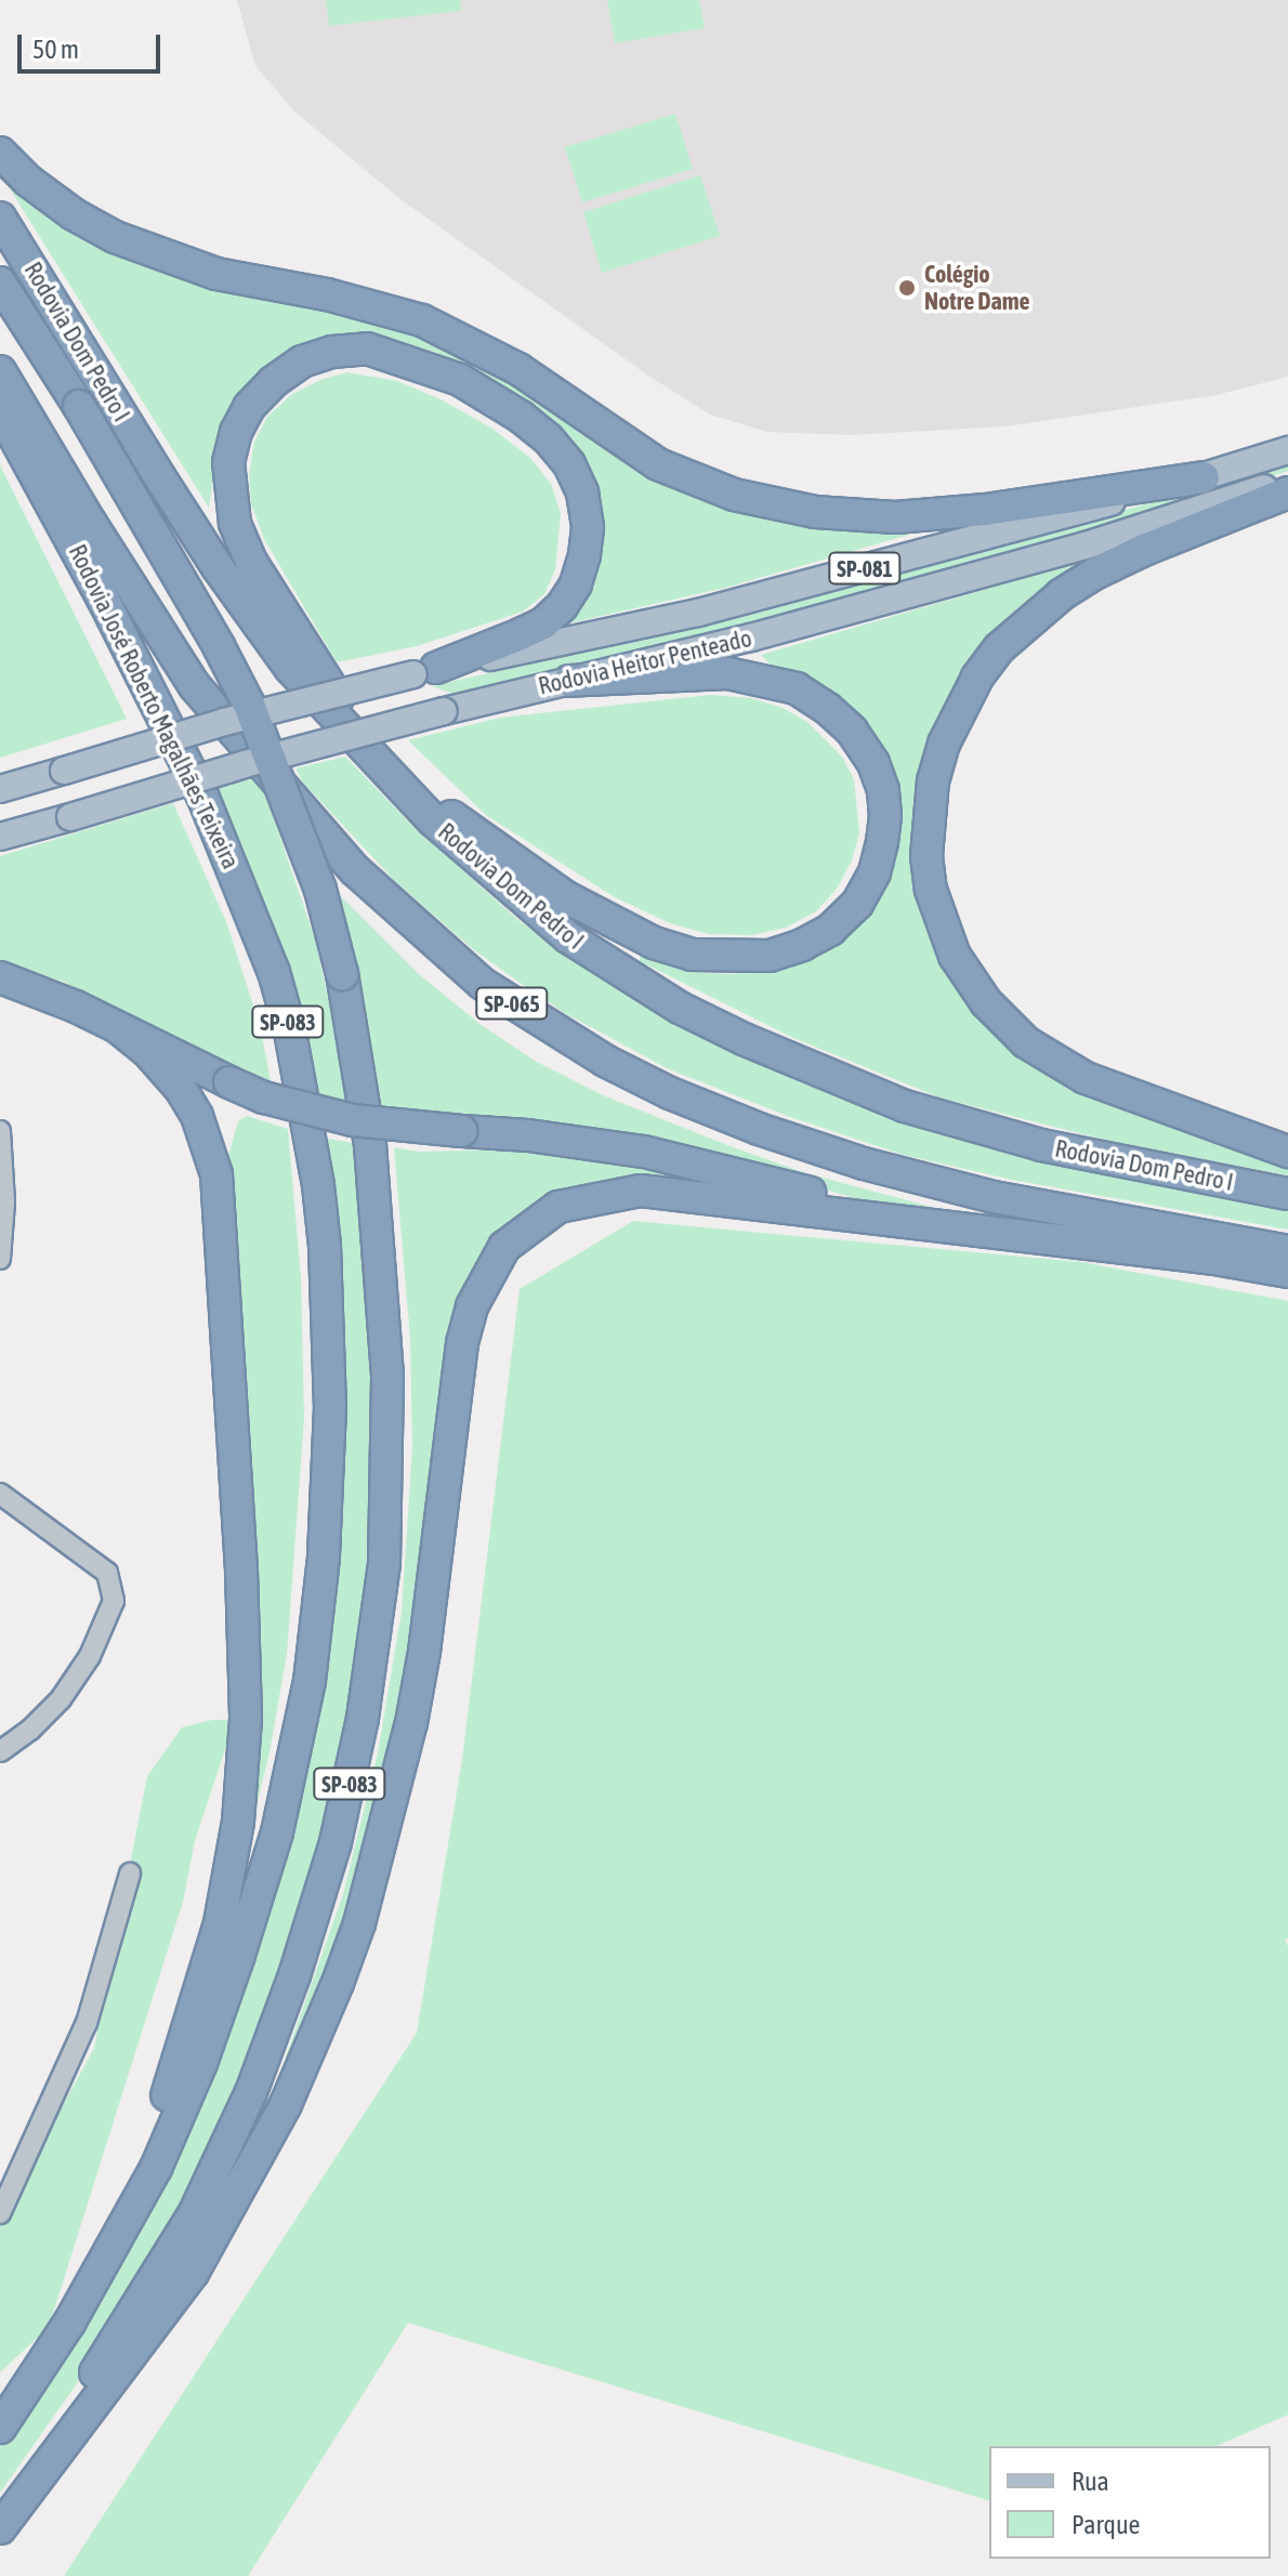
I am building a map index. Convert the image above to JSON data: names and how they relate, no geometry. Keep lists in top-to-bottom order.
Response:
{
  "streets": {
    "highway": [
      "Rodovia Dom Pedro I",
      "Rodovia José Roberto Magalhães Teixeira",
      "SP-065",
      "SP-083"
    ],
    "main road": ["SP-081", "Rodovia Heitor Penteado"]
  },
  "places": ["Colégio Notre Dame"],
  "legend": ["Rua", "Parque"],
  "scale_bar": "50 m"
}
